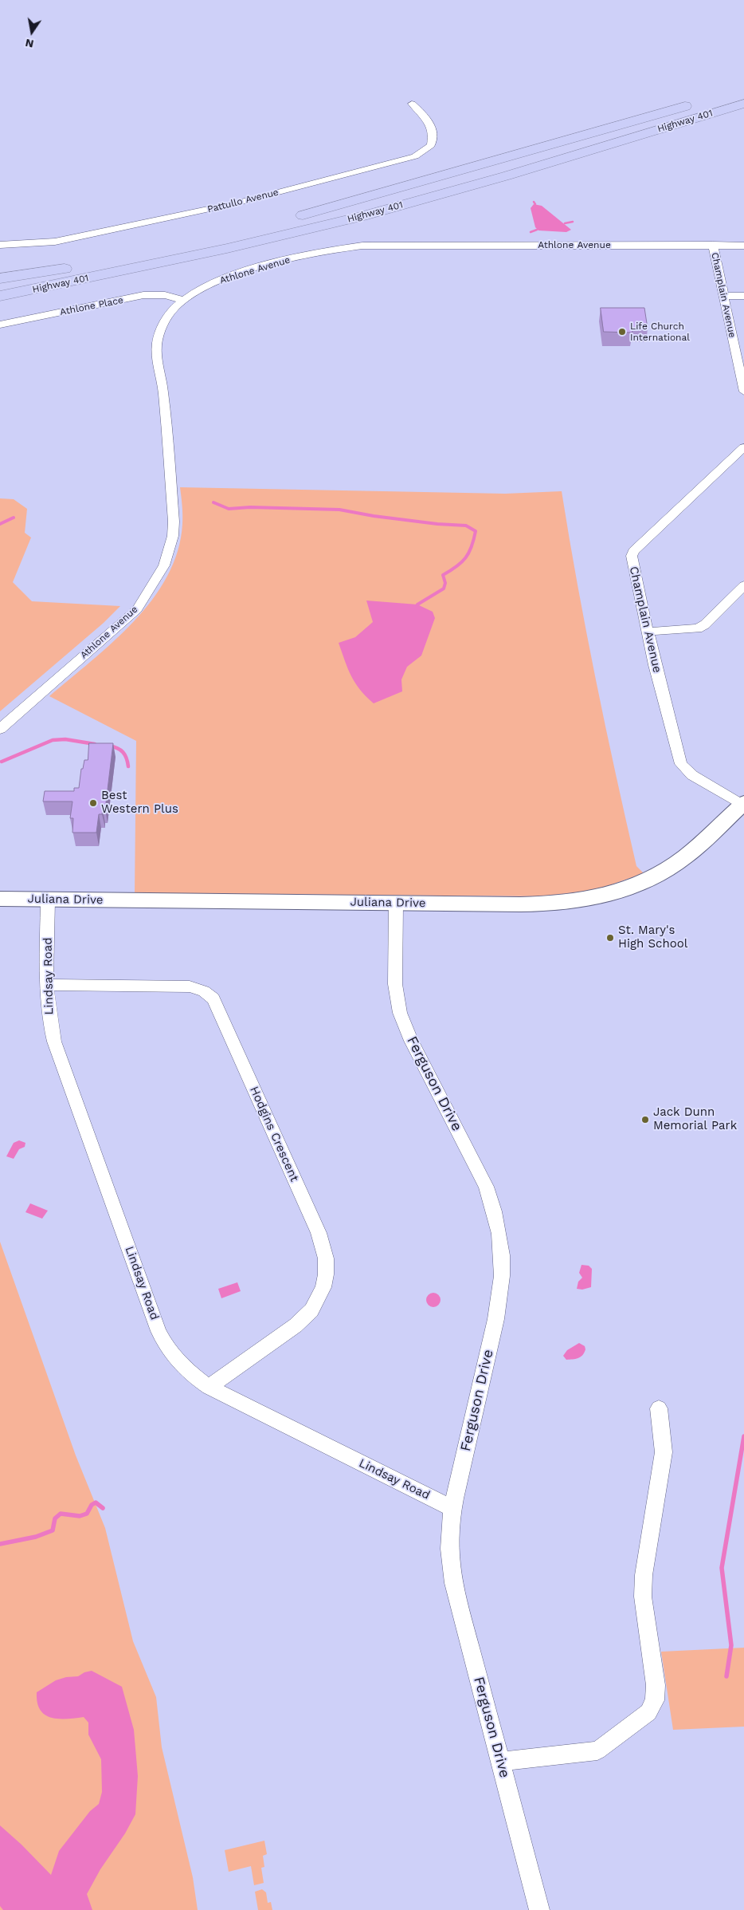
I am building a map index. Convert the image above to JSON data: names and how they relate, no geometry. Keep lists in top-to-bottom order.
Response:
{
  "streets": {
    "highway": ["Highway 401"],
    "street": [
      "Pattullo Avenue",
      "Athlone Avenue",
      "Champlain Avenue",
      "Athlone Place",
      "Juliana Drive",
      "Lindsay Road",
      "Ferguson Drive",
      "Hodgins Crescent"
    ]
  },
  "crossings": [
    ["Athlone Avenue", "Champlain Avenue"],
    ["Athlone Avenue", "Athlone Place"],
    ["Champlain Avenue", "Juliana Drive"],
    ["Juliana Drive", "Lindsay Road"],
    ["Juliana Drive", "Ferguson Drive"],
    ["Lindsay Road", "Ferguson Drive"],
    ["Lindsay Road", "Hodgins Crescent"]
  ],
  "places": [
    "Life Church International",
    "Best Western Plus",
    "St. Mary's High School",
    "Jack Dunn Memorial Park"
  ],
  "north": "bottom"
}
